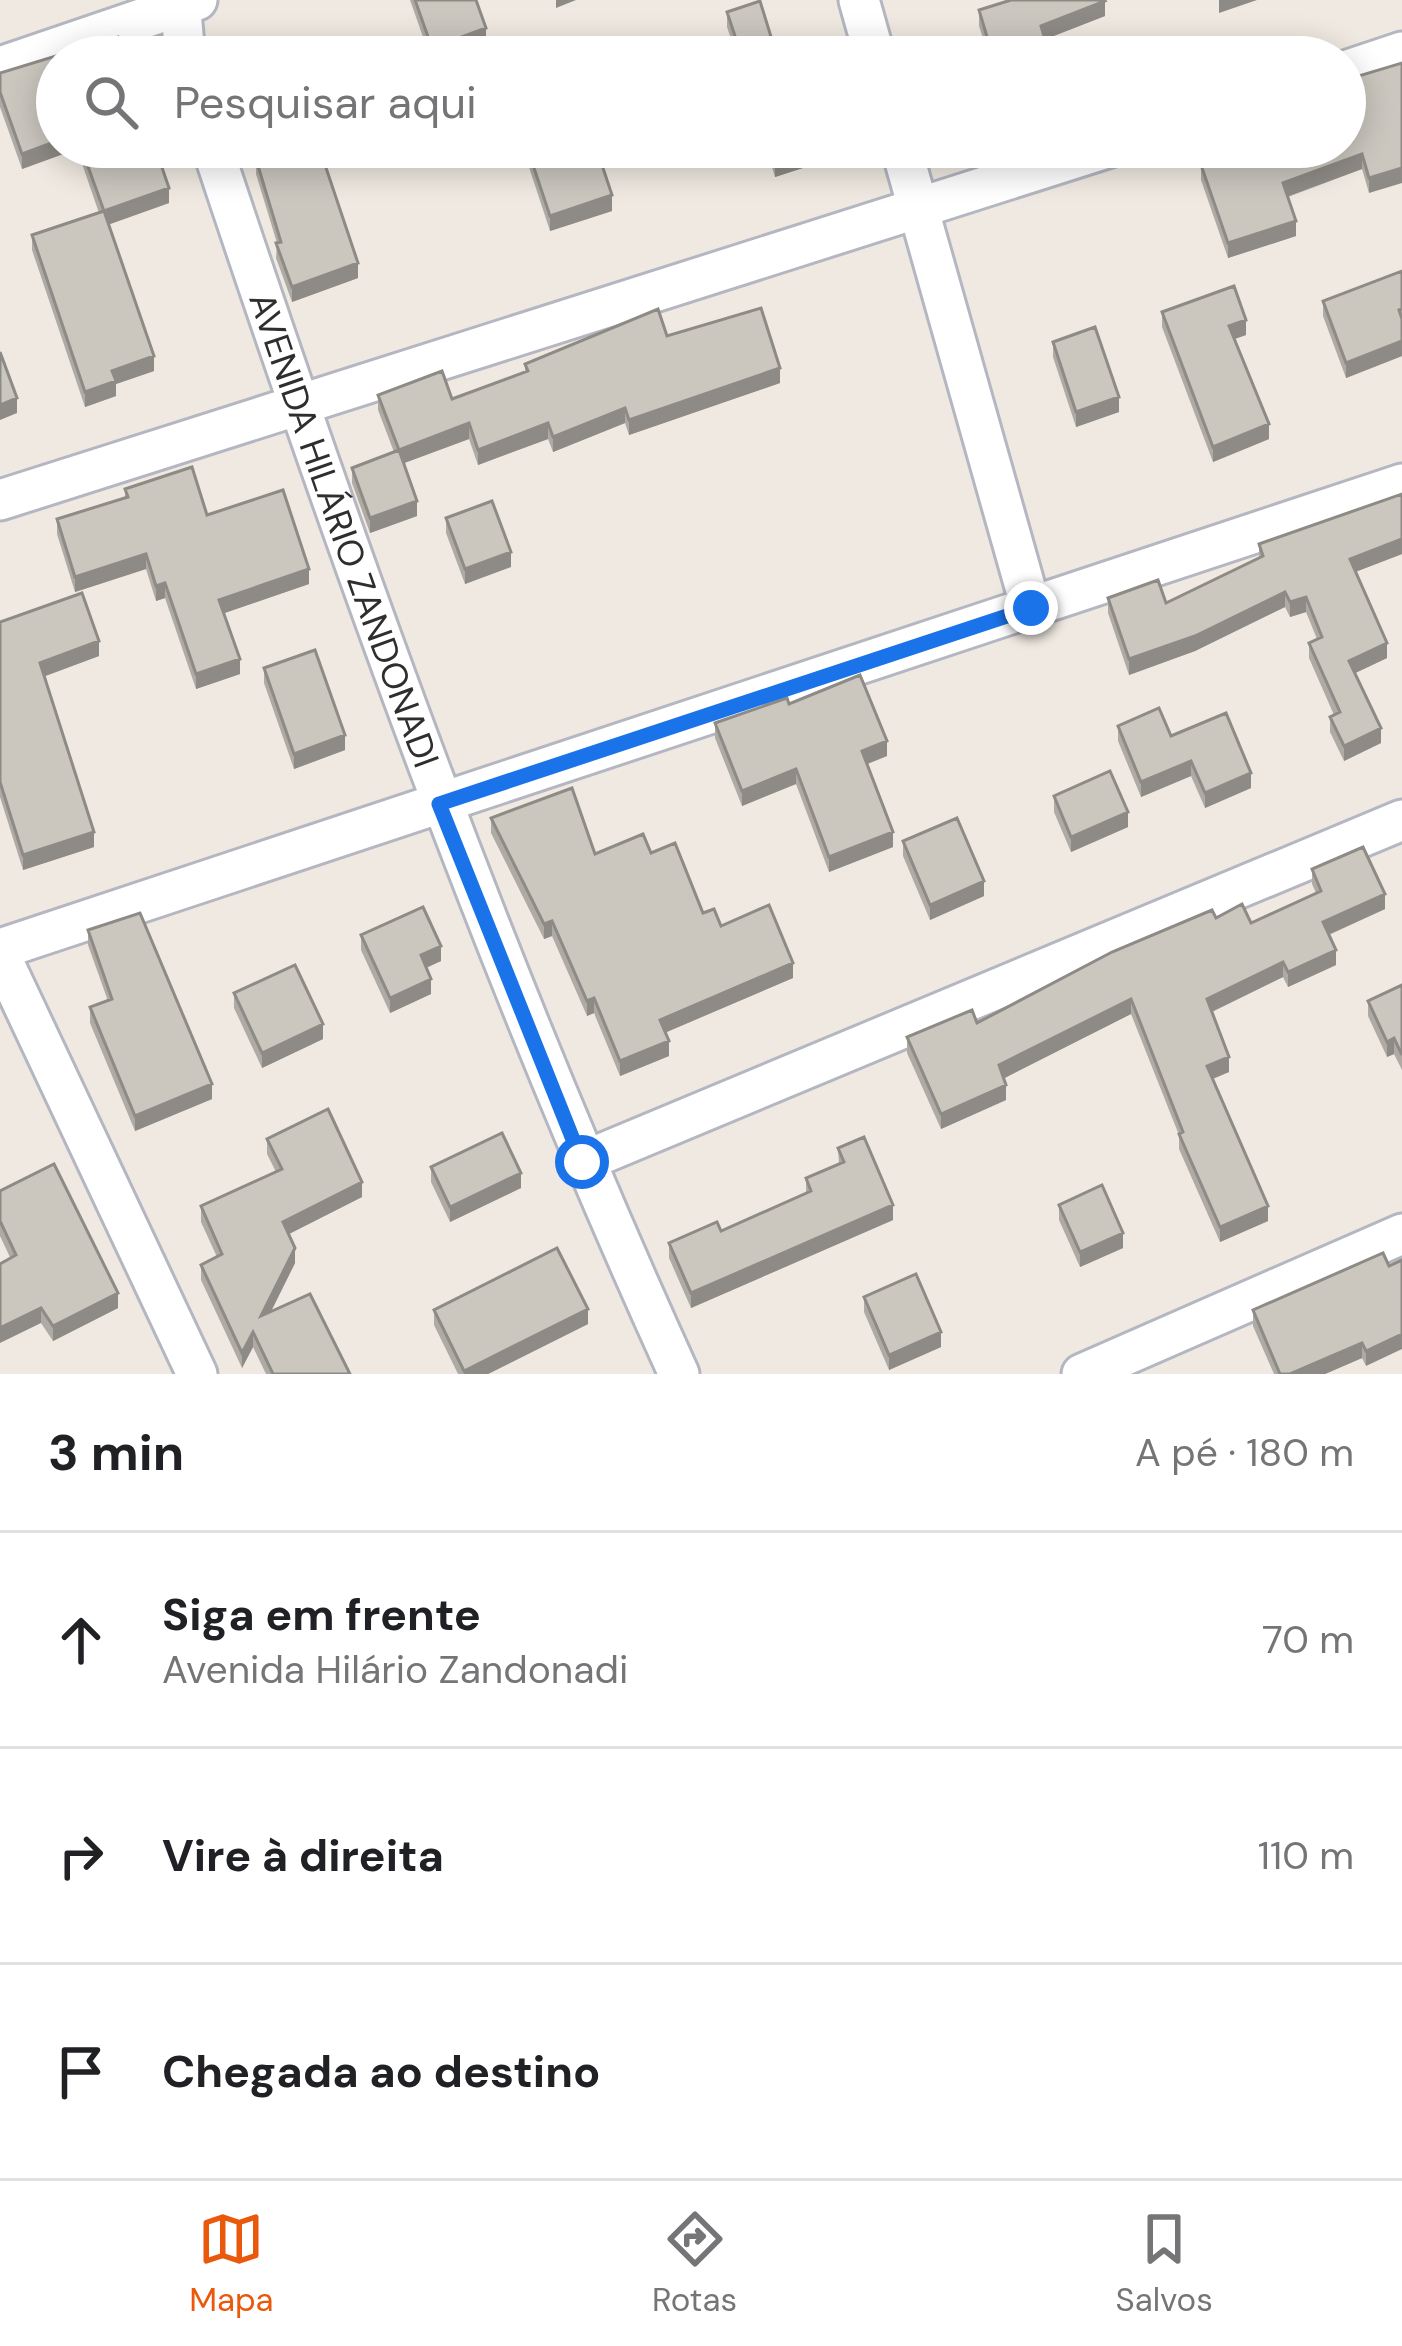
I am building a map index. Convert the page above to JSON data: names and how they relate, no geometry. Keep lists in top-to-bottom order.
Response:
{
  "streets": {
    "street": ["AVENIDA HILÁRIO ZANDONADI"]
  },
  "page": {
    "search": "Pesquisar aqui",
    "heading": ["3 min", "A pé · 180 m"],
    "list": [
      ["Siga em frente", "Avenida Hilário Zandonadi", "70 m"],
      ["Vire à direita", "110 m"],
      "Chegada ao destino"
    ],
    "nav": ["Mapa", "Rotas", "Salvos"]
  }
}
